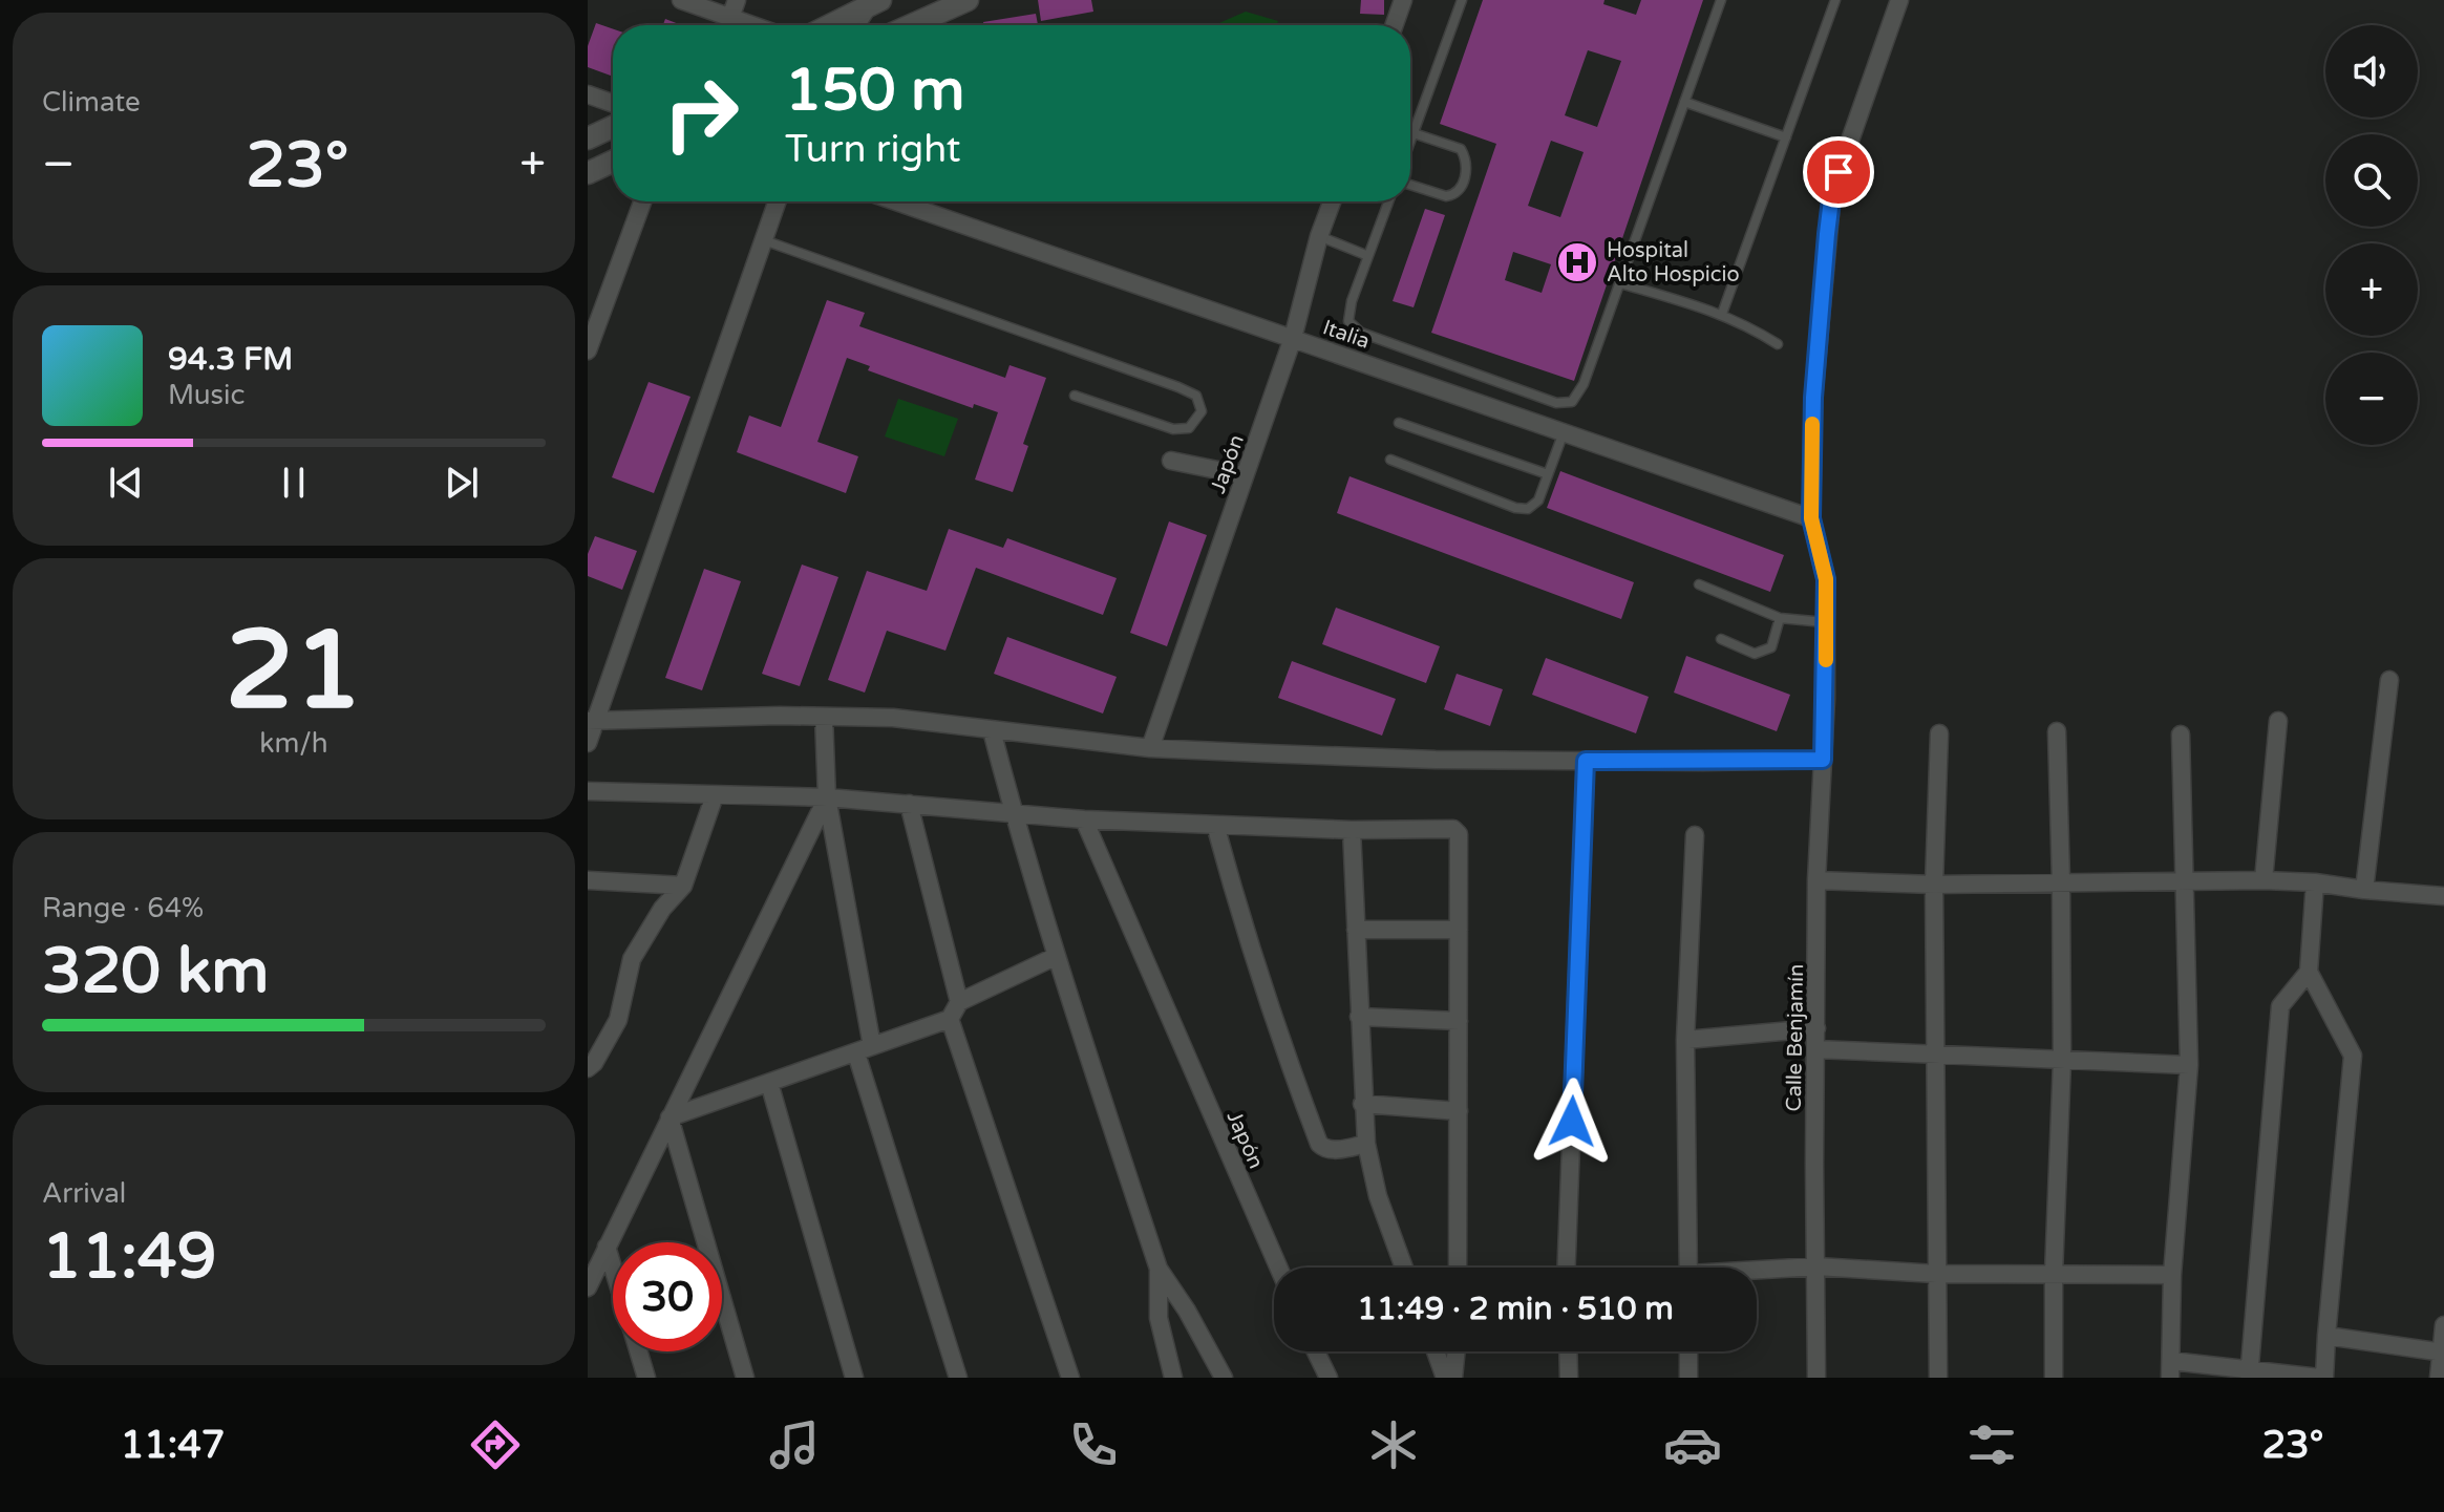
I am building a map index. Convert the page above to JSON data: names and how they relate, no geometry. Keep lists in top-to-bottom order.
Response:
{
  "streets": {
    "street": ["Italia", "Japón", "Calle Benjamín"]
  },
  "crossings": [
    ["Italia", "Japón"],
    ["Italia", "Calle Benjamín"]
  ],
  "places": {
    "hospital": ["Hospital Alto Hospicio"]
  },
  "page": {
    "tile": [
      "Climate",
      ["21", "km/h"],
      ["Range · 64%", "320 km"],
      ["Arrival", "11:49"]
    ],
    "map_buttons": ["+", "−"],
    "turn": ["150 m", "Turn right"],
    "heat": ["−", "23°", "+"],
    "song": ["94.3 FM", "Music"],
    "limit": "30",
    "trip": "11:49 · 2 min · 510 m",
    "tabs": ["11:47", "23°"]
  }
}
